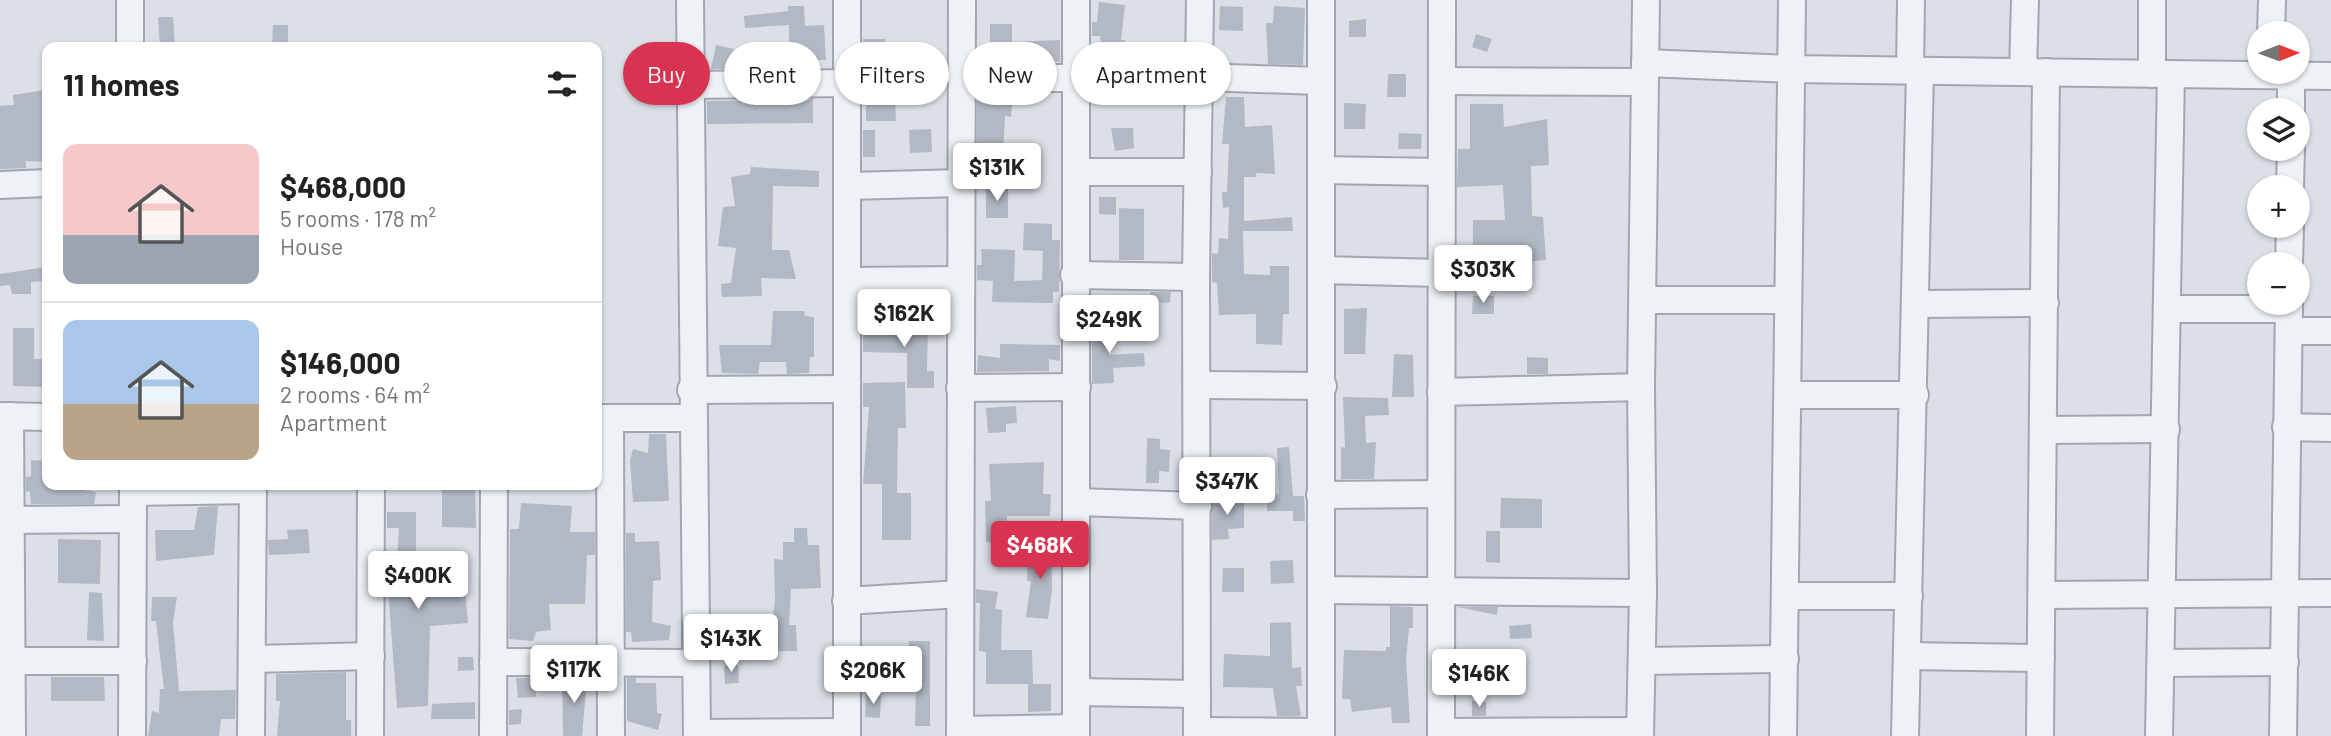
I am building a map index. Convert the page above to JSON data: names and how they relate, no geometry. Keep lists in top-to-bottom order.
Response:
{
  "north": "right",
  "page": {
    "map_buttons": ["+", "−"],
    "chip": [
      "Buy",
      "Rent",
      "Filters",
      "New",
      "Apartment"
    ],
    "heading": "11 homes",
    "list": [
      {
        "name": "$468,000",
        "note": "5 rooms · 178 m² · House"
      },
      {
        "name": "$146,000",
        "note": "2 rooms · 64 m² · Apartment"
      }
    ],
    "price": [
      "$131K",
      "$303K",
      "$162K",
      "$249K",
      "$347K",
      "$468K",
      "$400K",
      "$143K",
      "$117K",
      "$206K",
      "$146K"
    ]
  }
}
